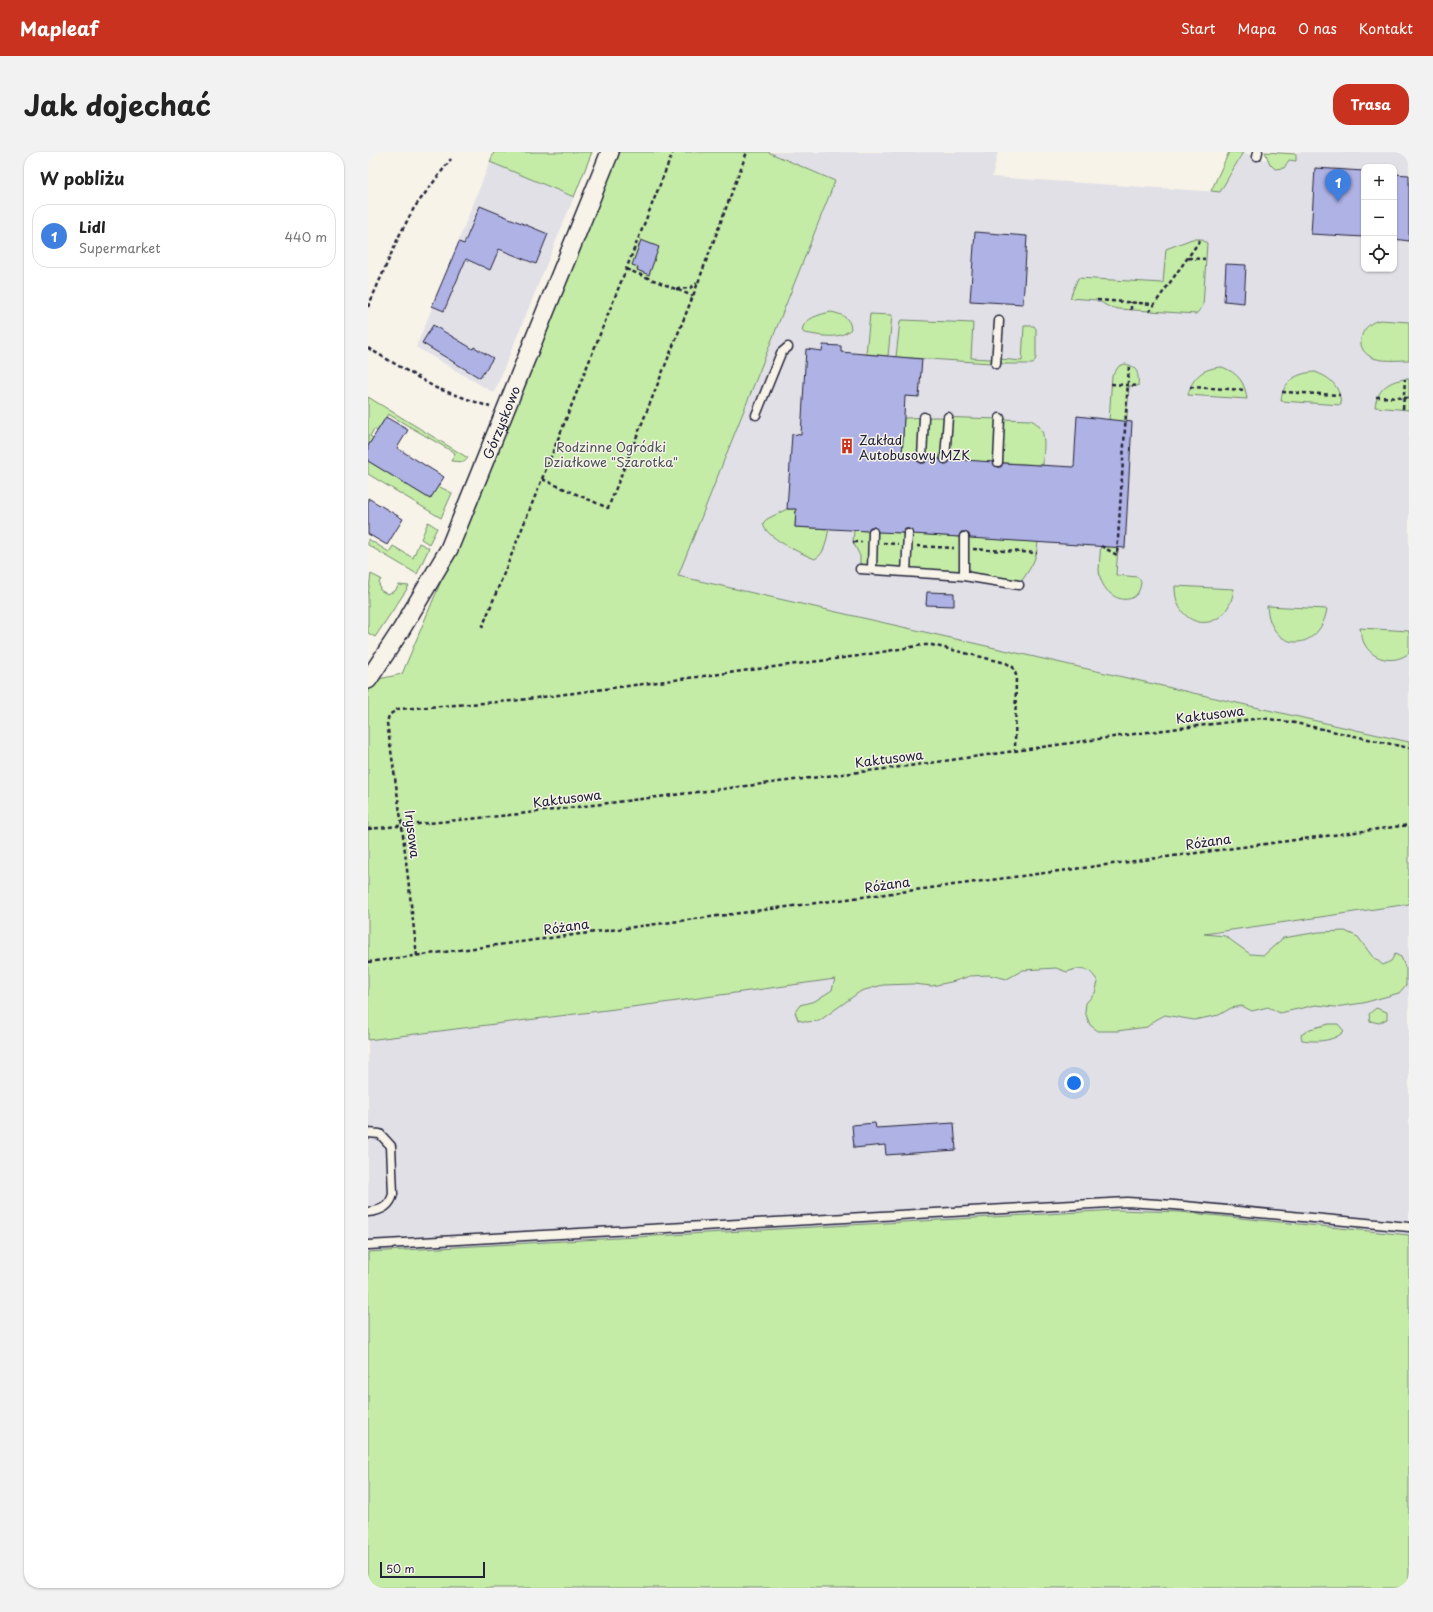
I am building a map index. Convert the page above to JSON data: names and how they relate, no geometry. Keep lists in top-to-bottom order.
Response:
{
  "streets": {
    "street": ["Górzyskowo"],
    "path": ["Kaktusowa", "Irysowa", "Różana"]
  },
  "crossings": [
    ["Kaktusowa", "Irysowa"],
    ["Irysowa", "Różana"]
  ],
  "parks": ["Rodzinne Ogródki Działkowe \"Szarotka\""],
  "places": {
    "building": ["Zakład Autobusowy MZK"]
  },
  "scale_bar": "50 m",
  "page": {
    "header": "Mapleaf",
    "nav": [
      "Start",
      "Mapa",
      "O nas",
      "Kontakt"
    ],
    "title": "Jak dojechać",
    "buttons": "Trasa",
    "heading": "W pobliżu",
    "map_buttons": ["+", "−"],
    "pins": "1",
    "list": [
      {
        "mark": "1",
        "name": "Lidl",
        "note": "Supermarket",
        "value": "440 m"
      }
    ],
    "scale": "50 m"
  }
}
